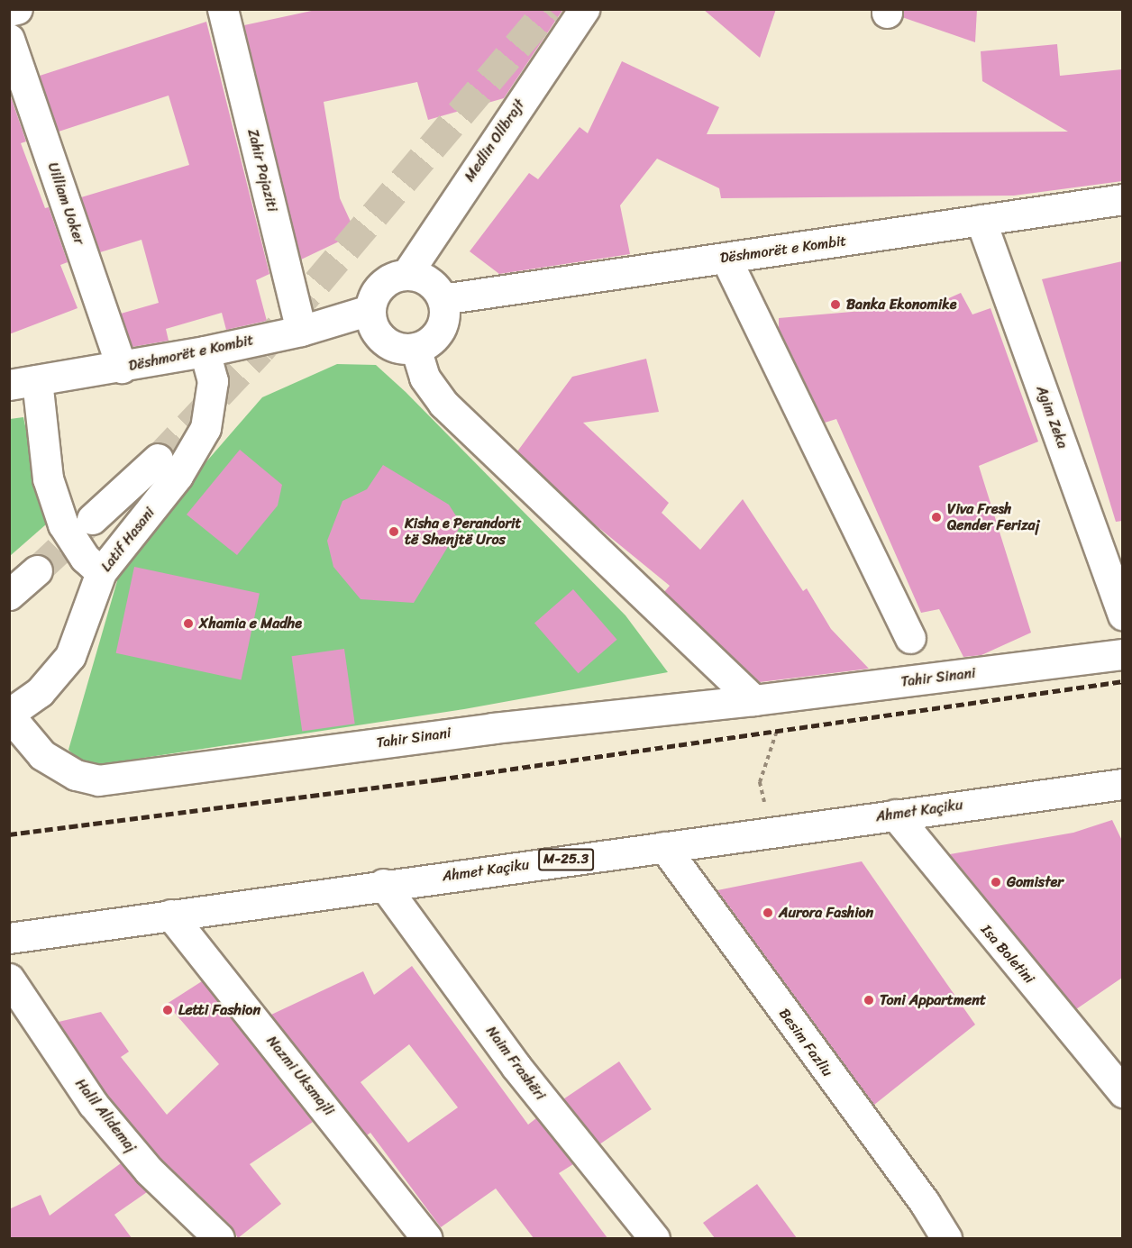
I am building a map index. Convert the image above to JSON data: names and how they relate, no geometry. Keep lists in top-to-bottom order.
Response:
{
  "streets": {
    "street": [
      "Medlin Ollbrajt",
      "Zahir Pajaziti",
      "Uilliam Uoker",
      "Dëshmorët e Kombit",
      "Agim Zeka",
      "Latif Hasani",
      "Tahir Sinani",
      "Ahmet Kaçiku",
      "M-25.3",
      "Isa Boletini",
      "Besim Fazliu",
      "Naim Frashëri",
      "Nazmi Uksmajli",
      "Halil Alidemaj"
    ]
  },
  "crossings": [
    ["Medlin Ollbrajt", "Dëshmorët e Kombit"],
    ["Zahir Pajaziti", "Dëshmorët e Kombit"],
    ["Uilliam Uoker", "Dëshmorët e Kombit"],
    ["Dëshmorët e Kombit", "Agim Zeka"],
    ["Dëshmorët e Kombit", "Latif Hasani"],
    ["Latif Hasani", "Tahir Sinani"],
    ["Ahmet Kaçiku", "Isa Boletini"],
    ["Ahmet Kaçiku", "Besim Fazliu"],
    ["Ahmet Kaçiku", "Naim Frashëri"],
    ["Ahmet Kaçiku", "Nazmi Uksmajli"]
  ],
  "places": [
    "Banka Ekonomike",
    "Viva Fresh Qender Ferizaj",
    "Kisha e Perandorit të Shenjtë Uros",
    "Xhamia e Madhe",
    "Gomister",
    "Aurora Fashion",
    "Toni Appartment",
    "Letti Fashion"
  ]
}
